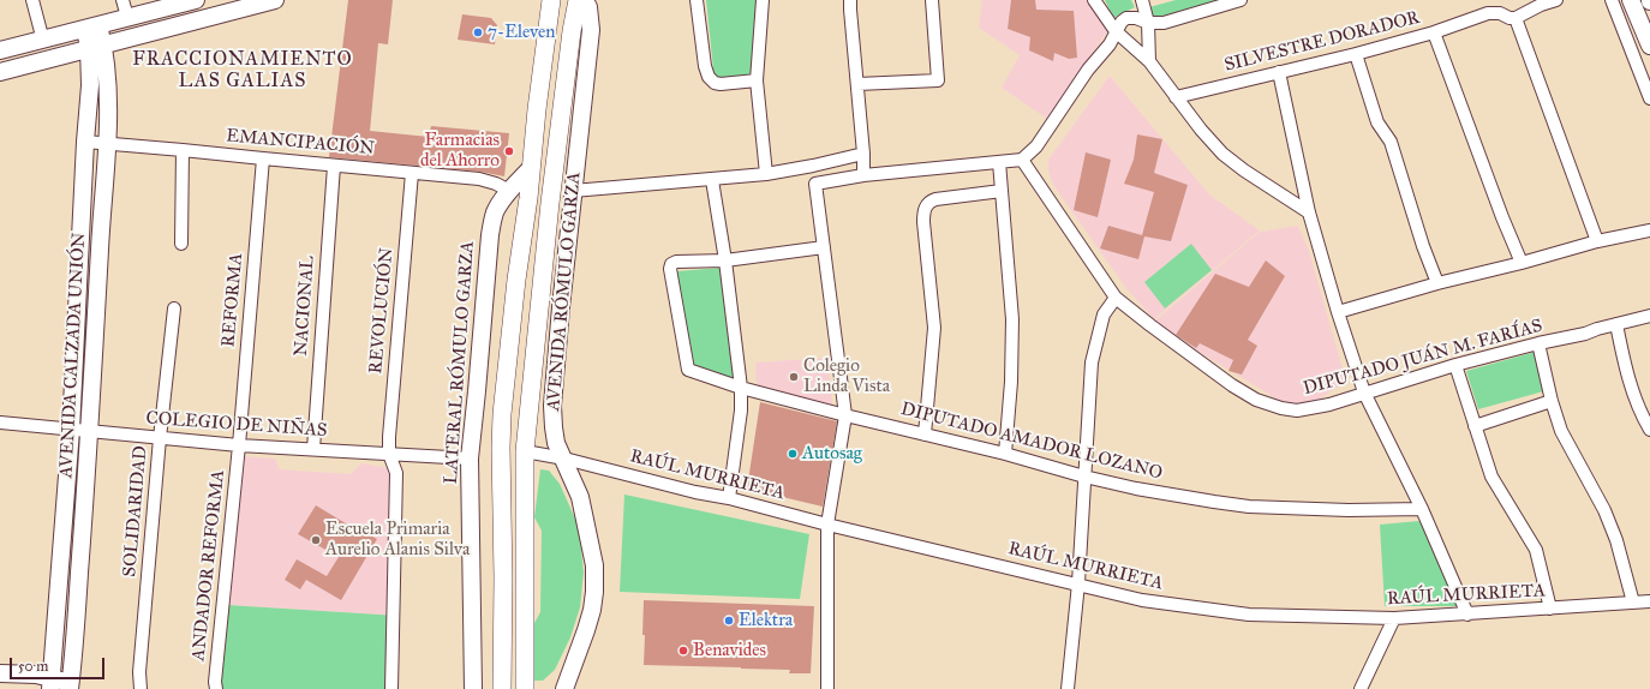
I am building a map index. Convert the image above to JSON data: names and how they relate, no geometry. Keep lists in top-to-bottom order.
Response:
{
  "streets": {
    "main road": ["AVENIDA RÓMULO GARZA"],
    "street": [
      "SILVESTRE DORADOR",
      "EMANCIPACIÓN",
      "REFORMA",
      "NACIONAL",
      "REVOLUCIÓN",
      "AVENIDA CALZADA UNIÓN",
      "DIPUTADO JUÁN M. FARÍAS",
      "LATERAL RÓMULO GARZA",
      "COLEGIO DE NIÑAS",
      "DIPUTADO AMADOR LOZANO",
      "RAÚL MURRIETA",
      "SOLIDARIDAD",
      "ANDADOR REFORMA"
    ]
  },
  "crossings": [
    ["EMANCIPACIÓN", "REFORMA"],
    ["EMANCIPACIÓN", "NACIONAL"],
    ["EMANCIPACIÓN", "REVOLUCIÓN"],
    ["EMANCIPACIÓN", "AVENIDA CALZADA UNIÓN"],
    ["EMANCIPACIÓN", "LATERAL RÓMULO GARZA"],
    ["AVENIDA RÓMULO GARZA", "RAÚL MURRIETA"],
    ["REFORMA", "COLEGIO DE NIÑAS"],
    ["REFORMA", "ANDADOR REFORMA"],
    ["NACIONAL", "COLEGIO DE NIÑAS"],
    ["REVOLUCIÓN", "COLEGIO DE NIÑAS"],
    ["AVENIDA CALZADA UNIÓN", "COLEGIO DE NIÑAS"],
    ["LATERAL RÓMULO GARZA", "COLEGIO DE NIÑAS"],
    ["COLEGIO DE NIÑAS", "SOLIDARIDAD"],
    ["COLEGIO DE NIÑAS", "ANDADOR REFORMA"]
  ],
  "districts": ["FRACCIONAMIENTO LAS GALIAS"],
  "places": [
    "7-Eleven",
    "Farmacias del Ahorro",
    "Colegio Linda Vista",
    "Autosag",
    "Escuela Primaria Aurelio Alanis Silva",
    "Elektra",
    "Benavides"
  ],
  "scale_bar": "50 m"
}
